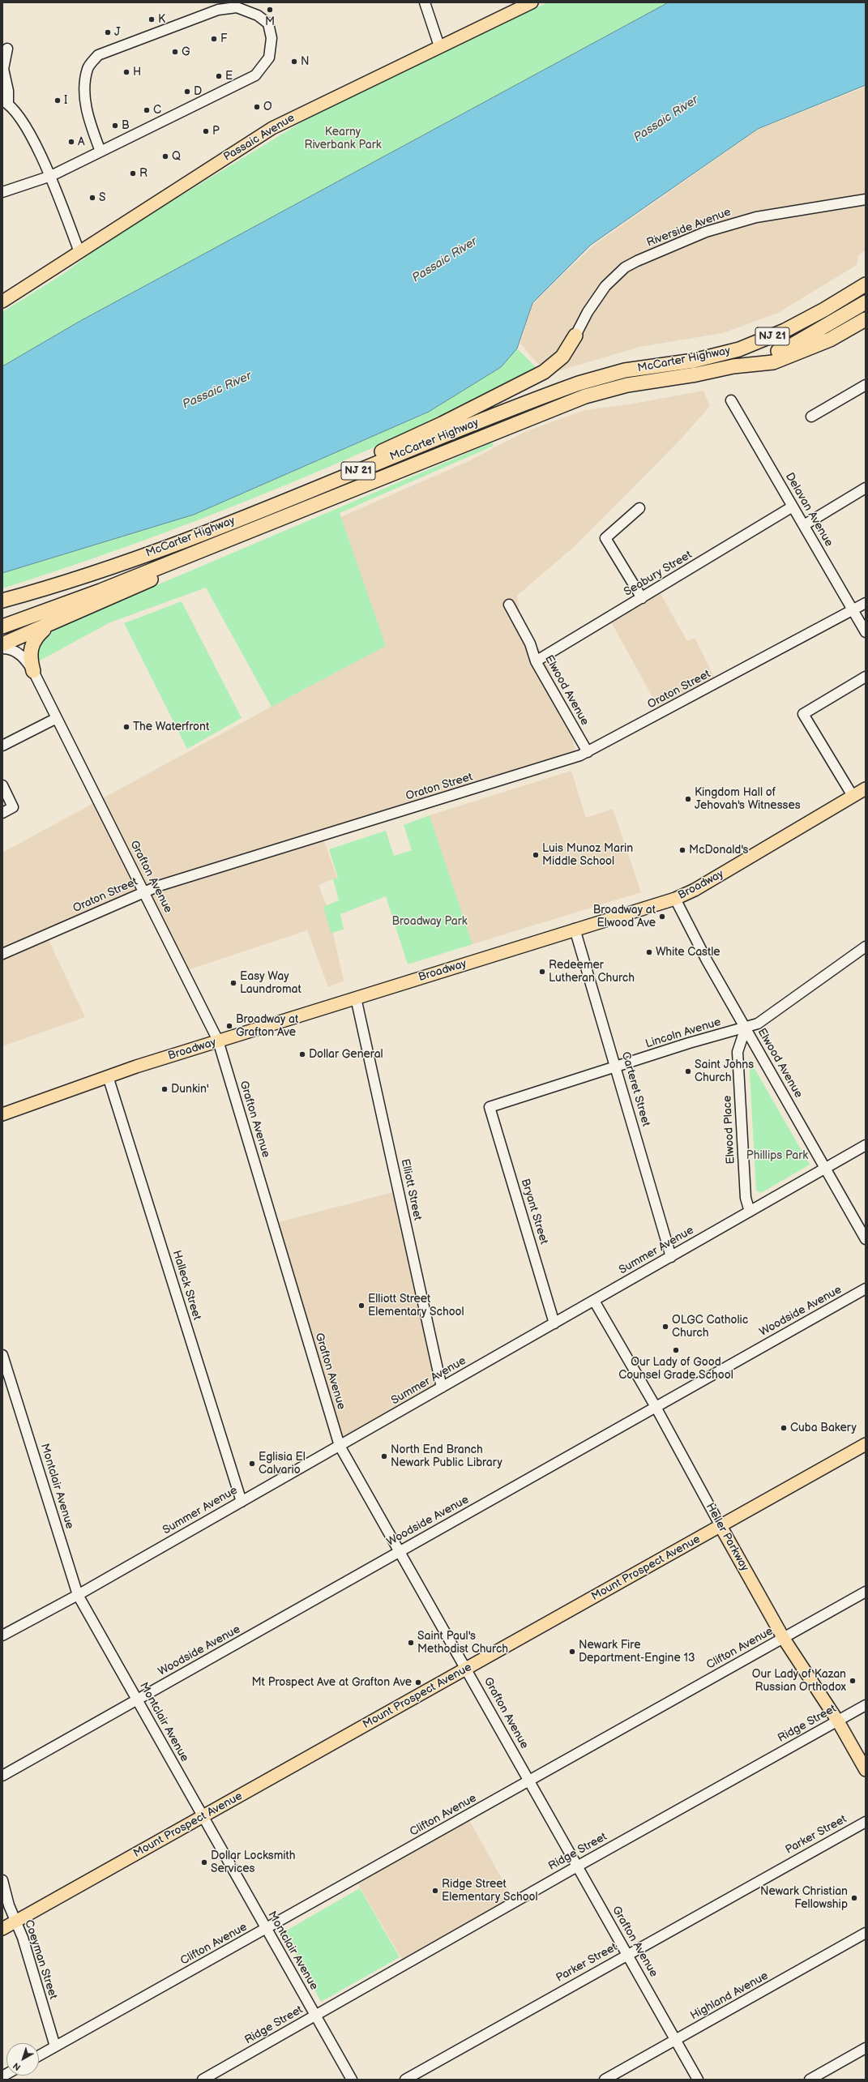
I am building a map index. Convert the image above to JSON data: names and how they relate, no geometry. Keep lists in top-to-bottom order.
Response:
{
  "streets": {
    "highway": ["NJ 21", "McCarter Highway"],
    "main road": [
      "Passaic Avenue",
      "Broadway",
      "Heller Parkway",
      "Mount Prospect Avenue"
    ],
    "street": [
      "Riverside Avenue",
      "Delavan Avenue",
      "Seabury Street",
      "Oraton Street",
      "Elwood Avenue",
      "Grafton Avenue",
      "Lincoln Avenue",
      "Carteret Street",
      "Elwood Place",
      "Elliott Street",
      "Bryant Street",
      "Summer Avenue",
      "Halleck Street",
      "Woodside Avenue",
      "Montclair Avenue",
      "Clifton Avenue",
      "Ridge Street",
      "Parker Street",
      "Coeyman Street",
      "Highland Avenue"
    ]
  },
  "crossings": [
    ["NJ 21", "McCarter Highway"],
    ["Delavan Avenue", "Seabury Street"],
    ["Delavan Avenue", "Oraton Street"],
    ["Seabury Street", "Elwood Avenue"],
    ["Oraton Street", "Elwood Avenue"],
    ["Oraton Street", "Grafton Avenue"],
    ["Elwood Avenue", "Broadway"],
    ["Elwood Avenue", "Lincoln Avenue"],
    ["Elwood Avenue", "Elwood Place"],
    ["Elwood Avenue", "Summer Avenue"],
    ["Grafton Avenue", "Broadway"],
    ["Grafton Avenue", "Summer Avenue"],
    ["Grafton Avenue", "Woodside Avenue"],
    ["Grafton Avenue", "Mount Prospect Avenue"],
    ["Grafton Avenue", "Clifton Avenue"],
    ["Grafton Avenue", "Ridge Street"],
    ["Grafton Avenue", "Parker Street"],
    ["Grafton Avenue", "Highland Avenue"],
    ["Broadway", "Carteret Street"],
    ["Broadway", "Elliott Street"],
    ["Broadway", "Halleck Street"],
    ["Lincoln Avenue", "Carteret Street"],
    ["Lincoln Avenue", "Elwood Place"],
    ["Lincoln Avenue", "Bryant Street"],
    ["Carteret Street", "Summer Avenue"],
    ["Elwood Place", "Summer Avenue"],
    ["Elliott Street", "Summer Avenue"],
    ["Bryant Street", "Summer Avenue"],
    ["Summer Avenue", "Halleck Street"],
    ["Summer Avenue", "Montclair Avenue"],
    ["Summer Avenue", "Heller Parkway"],
    ["Woodside Avenue", "Montclair Avenue"],
    ["Woodside Avenue", "Heller Parkway"],
    ["Montclair Avenue", "Mount Prospect Avenue"],
    ["Montclair Avenue", "Clifton Avenue"],
    ["Montclair Avenue", "Ridge Street"],
    ["Heller Parkway", "Mount Prospect Avenue"],
    ["Heller Parkway", "Clifton Avenue"],
    ["Heller Parkway", "Ridge Street"],
    ["Mount Prospect Avenue", "Coeyman Street"],
    ["Clifton Avenue", "Coeyman Street"]
  ],
  "water": ["Passaic River"],
  "parks": ["Kearny Riverbank Park", "Broadway Park", "Phillips Park"],
  "places": [
    "M",
    "K",
    "J",
    "F",
    "G",
    "N",
    "H",
    "E",
    "D",
    "I",
    "O",
    "C",
    "B",
    "P",
    "A",
    "Q",
    "R",
    "S",
    "The Waterfront",
    "Kingdom Hall of Jehovah's Witnesses",
    "McDonald's",
    "Luis Munoz Marin Middle School",
    "Broadway at Elwood Ave",
    "White Castle",
    "Redeemer Lutheran Church",
    "Easy Way Laundromat",
    "Broadway at Grafton Ave",
    "Dollar General",
    "Saint Johns Church",
    "Dunkin'",
    "Elliott Street Elementary School",
    "OLGC Catholic Church",
    "Our Lady of Good Counsel Grade School",
    "Cuba Bakery",
    "North End Branch Newark Public Library",
    "Eglisia El Calvario",
    "Saint Paul's Methodist Church",
    "Newark Fire Department-Engine 13",
    "Our Lady of Kazan Russian Orthodox",
    "Mt Prospect Ave at Grafton Ave",
    "Dollar Locksmith Services",
    "Ridge Street Elementary School",
    "Newark Christian Fellowship"
  ],
  "north": "bottom left"
}
